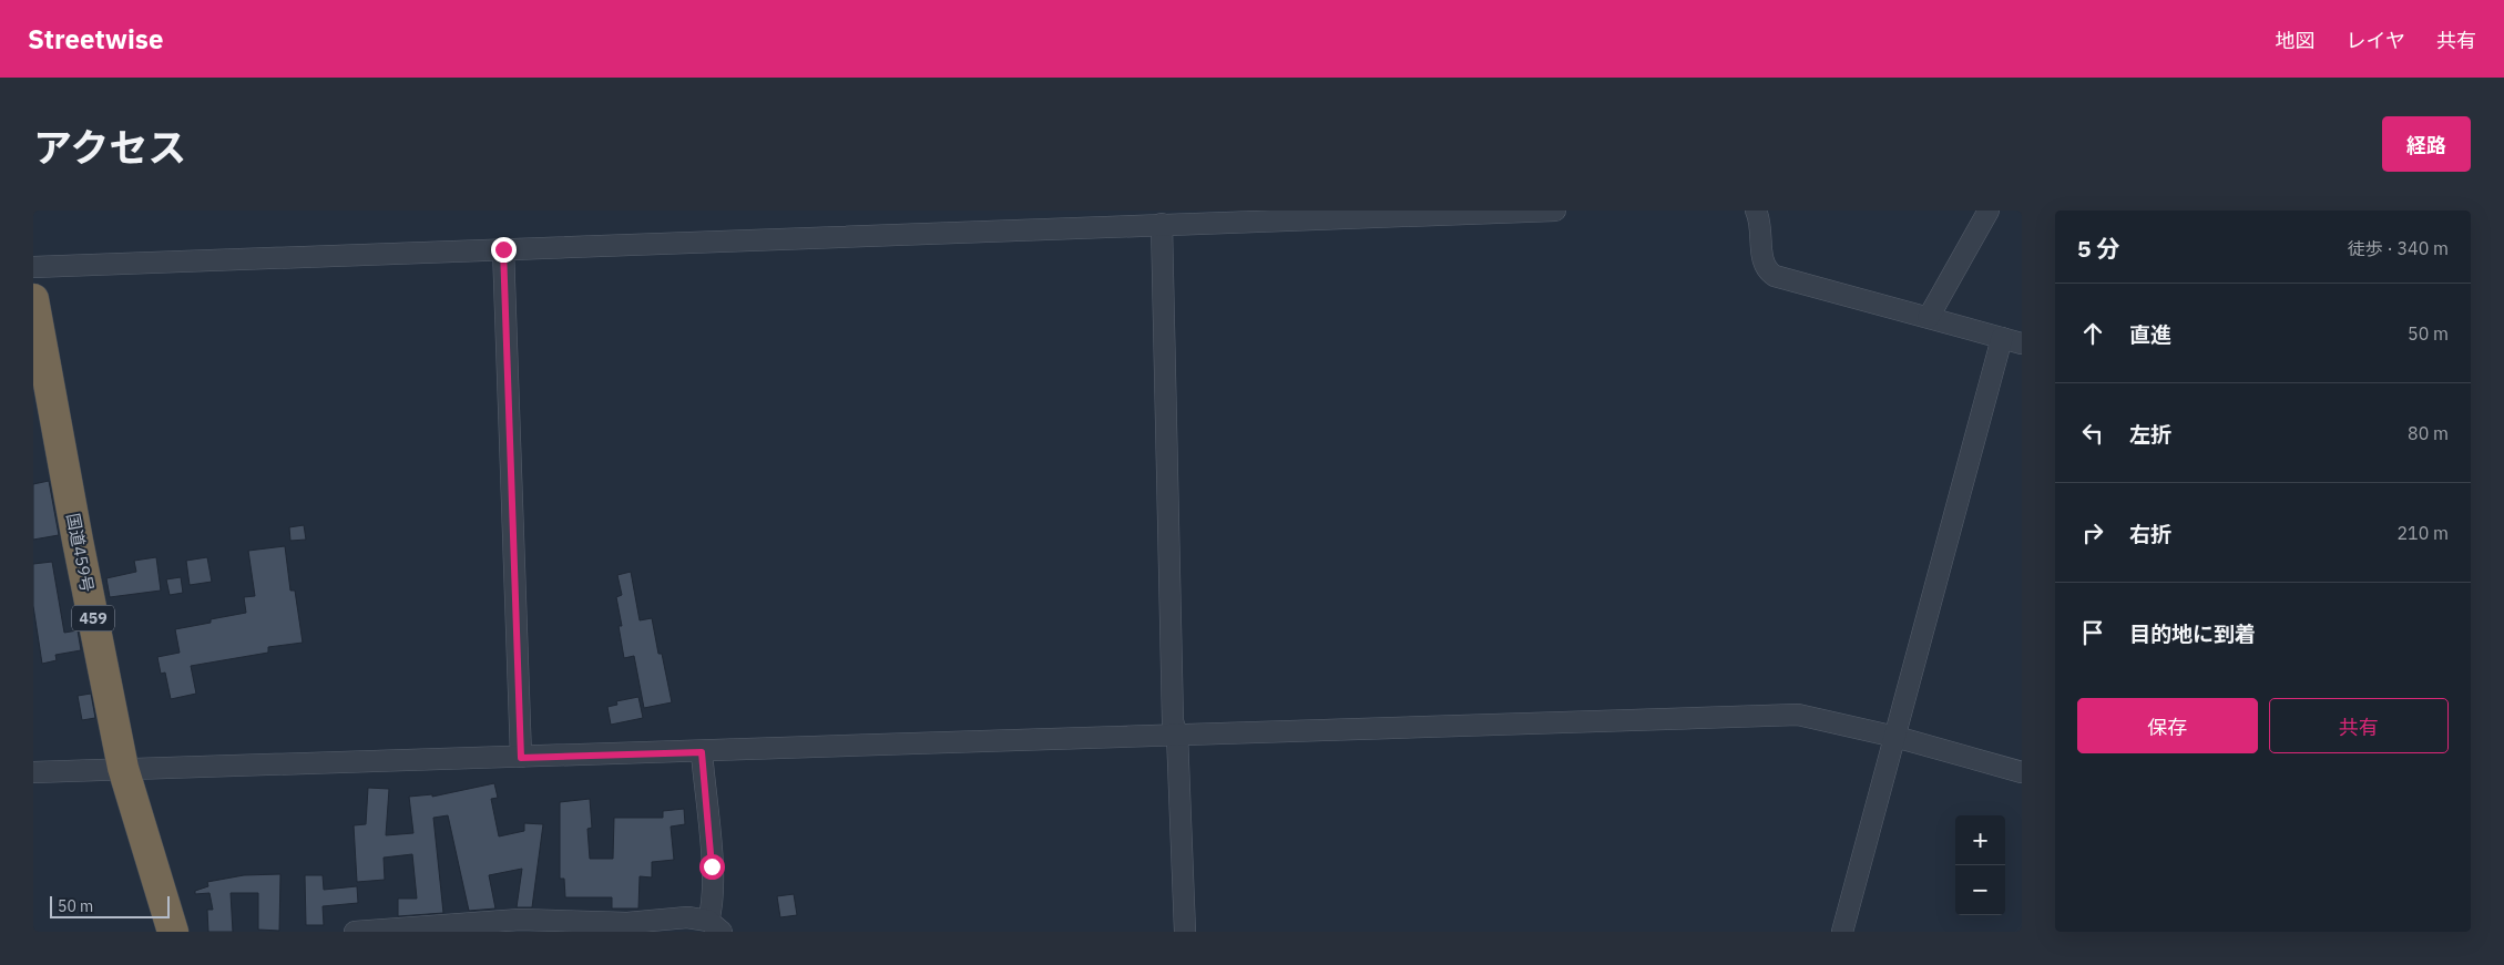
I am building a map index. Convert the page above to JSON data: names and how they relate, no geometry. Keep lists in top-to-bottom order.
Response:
{
  "streets": {
    "highway": ["国道459号", "459"]
  },
  "scale_bar": "50 m",
  "page": {
    "header": "Streetwise",
    "nav": ["地図", "レイヤ", "共有"],
    "title": "アクセス",
    "buttons": [
      "経路",
      ["保存", "共有"]
    ],
    "heading": ["5 分", "徒歩 · 340 m"],
    "list": [
      ["直進", "50 m"],
      ["左折", "80 m"],
      ["右折", "210 m"],
      "目的地に到着"
    ],
    "map_buttons": ["+", "−"],
    "scale": "50 m"
  }
}
